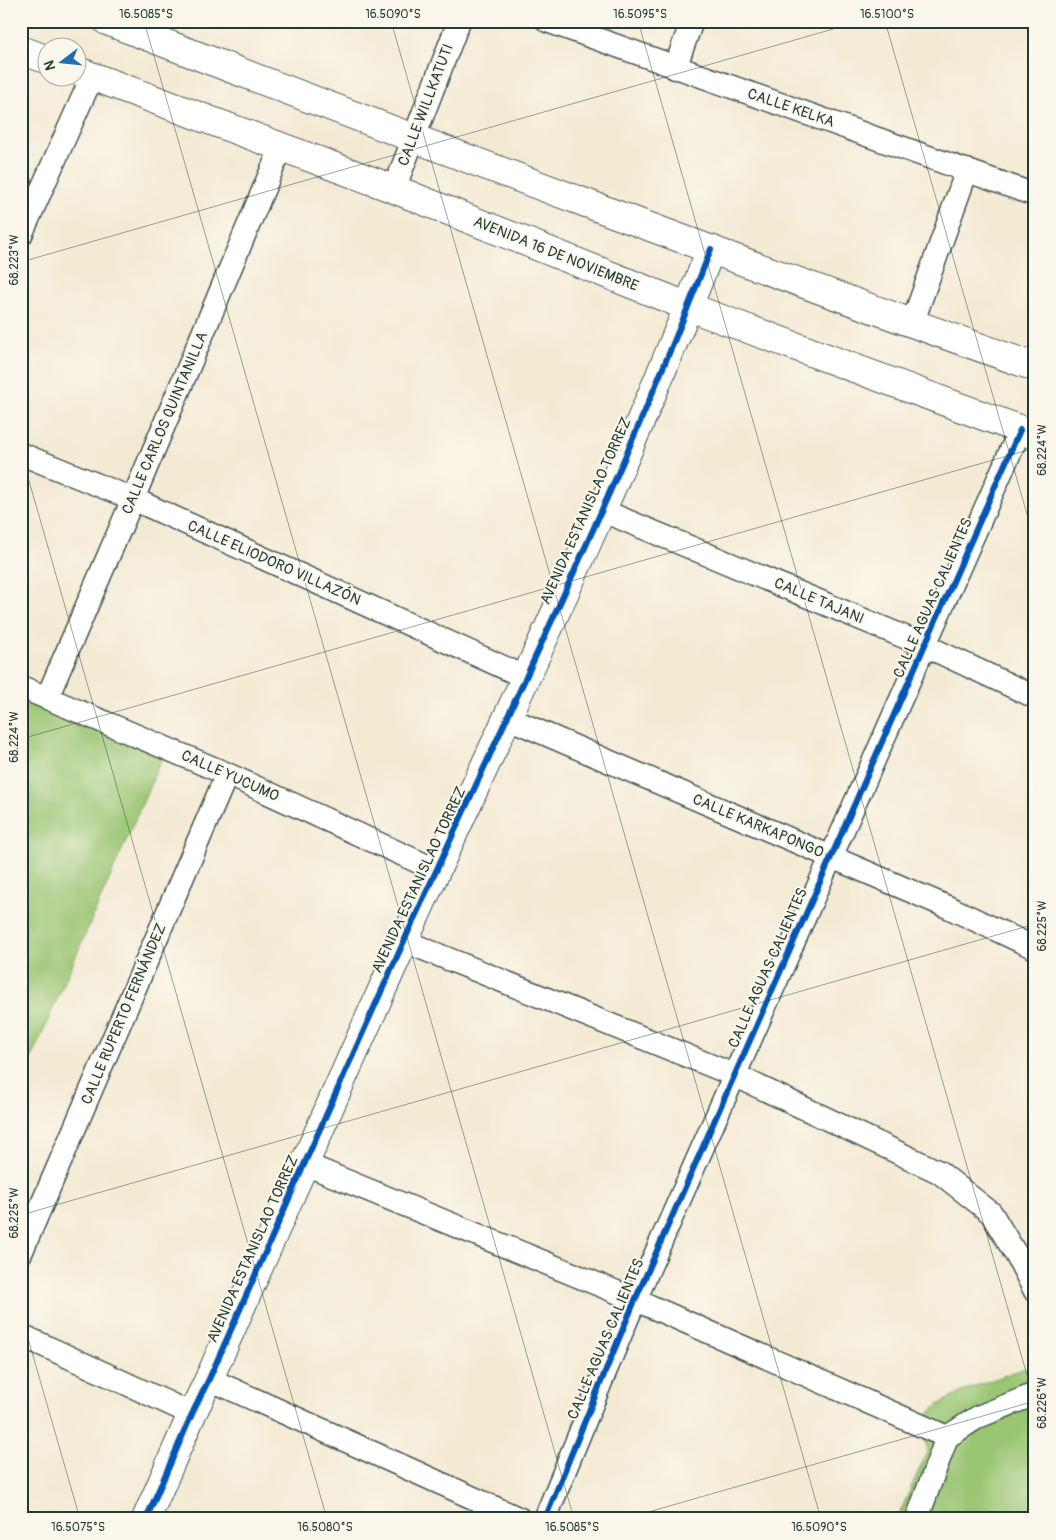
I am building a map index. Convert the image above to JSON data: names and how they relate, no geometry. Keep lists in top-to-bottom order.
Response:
{
  "streets": {
    "street": [
      "CALLE WILLKATUTI",
      "CALLE KELKA",
      "AVENIDA 16 DE NOVIEMBRE",
      "CALLE CARLOS QUINTANILLA",
      "AVENIDA ESTANISLAO TORREZ",
      "CALLE ELIODORO VILLAZÓN",
      "CALLE AGUAS CALIENTES",
      "CALLE TAJANI",
      "CALLE YUCUMO",
      "CALLE KARKAPONGO",
      "CALLE RUPERTO FERNÁNDEZ"
    ]
  },
  "crossings": [
    ["CALLE WILLKATUTI", "AVENIDA 16 DE NOVIEMBRE"],
    ["AVENIDA 16 DE NOVIEMBRE", "CALLE CARLOS QUINTANILLA"],
    ["AVENIDA 16 DE NOVIEMBRE", "AVENIDA ESTANISLAO TORREZ"],
    ["AVENIDA 16 DE NOVIEMBRE", "CALLE AGUAS CALIENTES"],
    ["CALLE CARLOS QUINTANILLA", "CALLE ELIODORO VILLAZÓN"],
    ["CALLE CARLOS QUINTANILLA", "CALLE YUCUMO"],
    ["AVENIDA ESTANISLAO TORREZ", "CALLE ELIODORO VILLAZÓN"],
    ["AVENIDA ESTANISLAO TORREZ", "CALLE TAJANI"],
    ["AVENIDA ESTANISLAO TORREZ", "CALLE YUCUMO"],
    ["AVENIDA ESTANISLAO TORREZ", "CALLE KARKAPONGO"],
    ["CALLE AGUAS CALIENTES", "CALLE TAJANI"],
    ["CALLE AGUAS CALIENTES", "CALLE KARKAPONGO"],
    ["CALLE YUCUMO", "CALLE RUPERTO FERNÁNDEZ"]
  ],
  "north": "left",
  "coordinates": [
    "16.5085°S",
    "16.5090°S",
    "16.5095°S",
    "16.5100°S",
    "68.223°W",
    "68.224°W",
    "68.225°W",
    "68.226°W",
    "16.5075°S",
    "16.5080°S"
  ]
}
